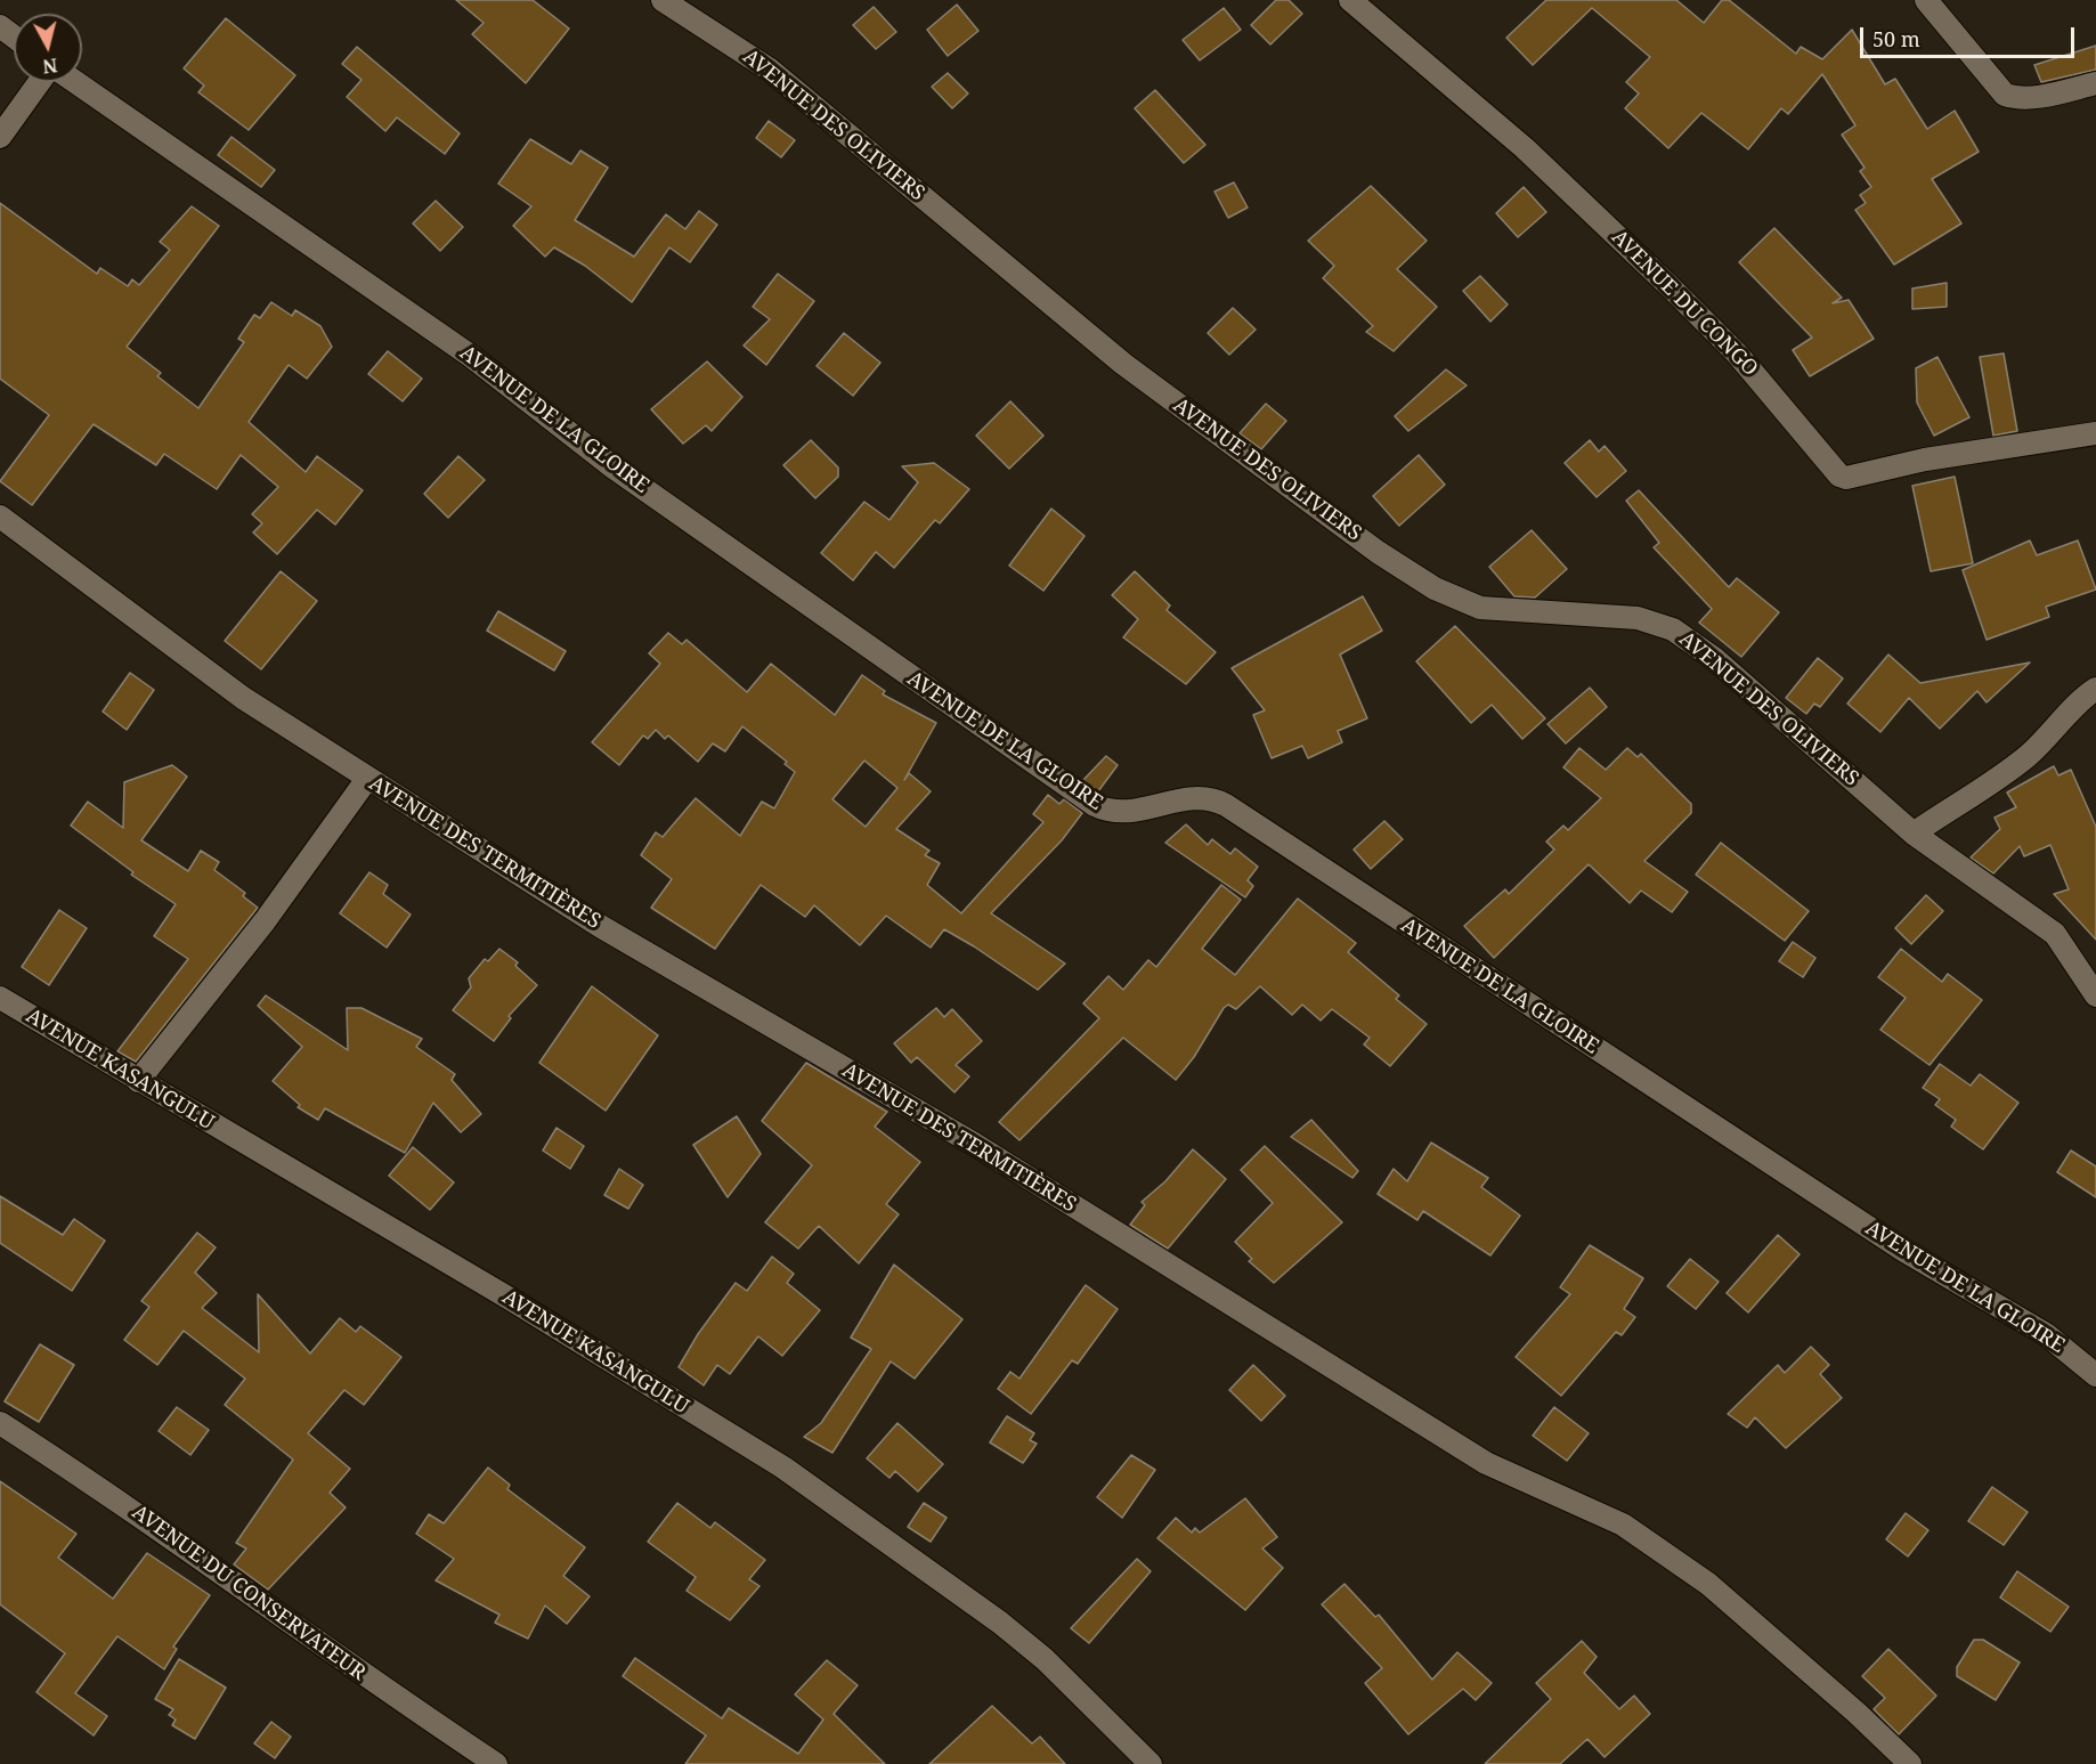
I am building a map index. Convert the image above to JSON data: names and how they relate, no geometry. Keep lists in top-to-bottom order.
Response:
{
  "streets": {
    "street": [
      "AVENUE DES OLIVIERS",
      "AVENUE DU CONGO",
      "AVENUE DE LA GLOIRE",
      "AVENUE DES TERMITIÈRES",
      "AVENUE KASANGULU",
      "AVENUE DU CONSERVATEUR"
    ]
  },
  "scale_bar": "50 m",
  "north": "bottom"
}
